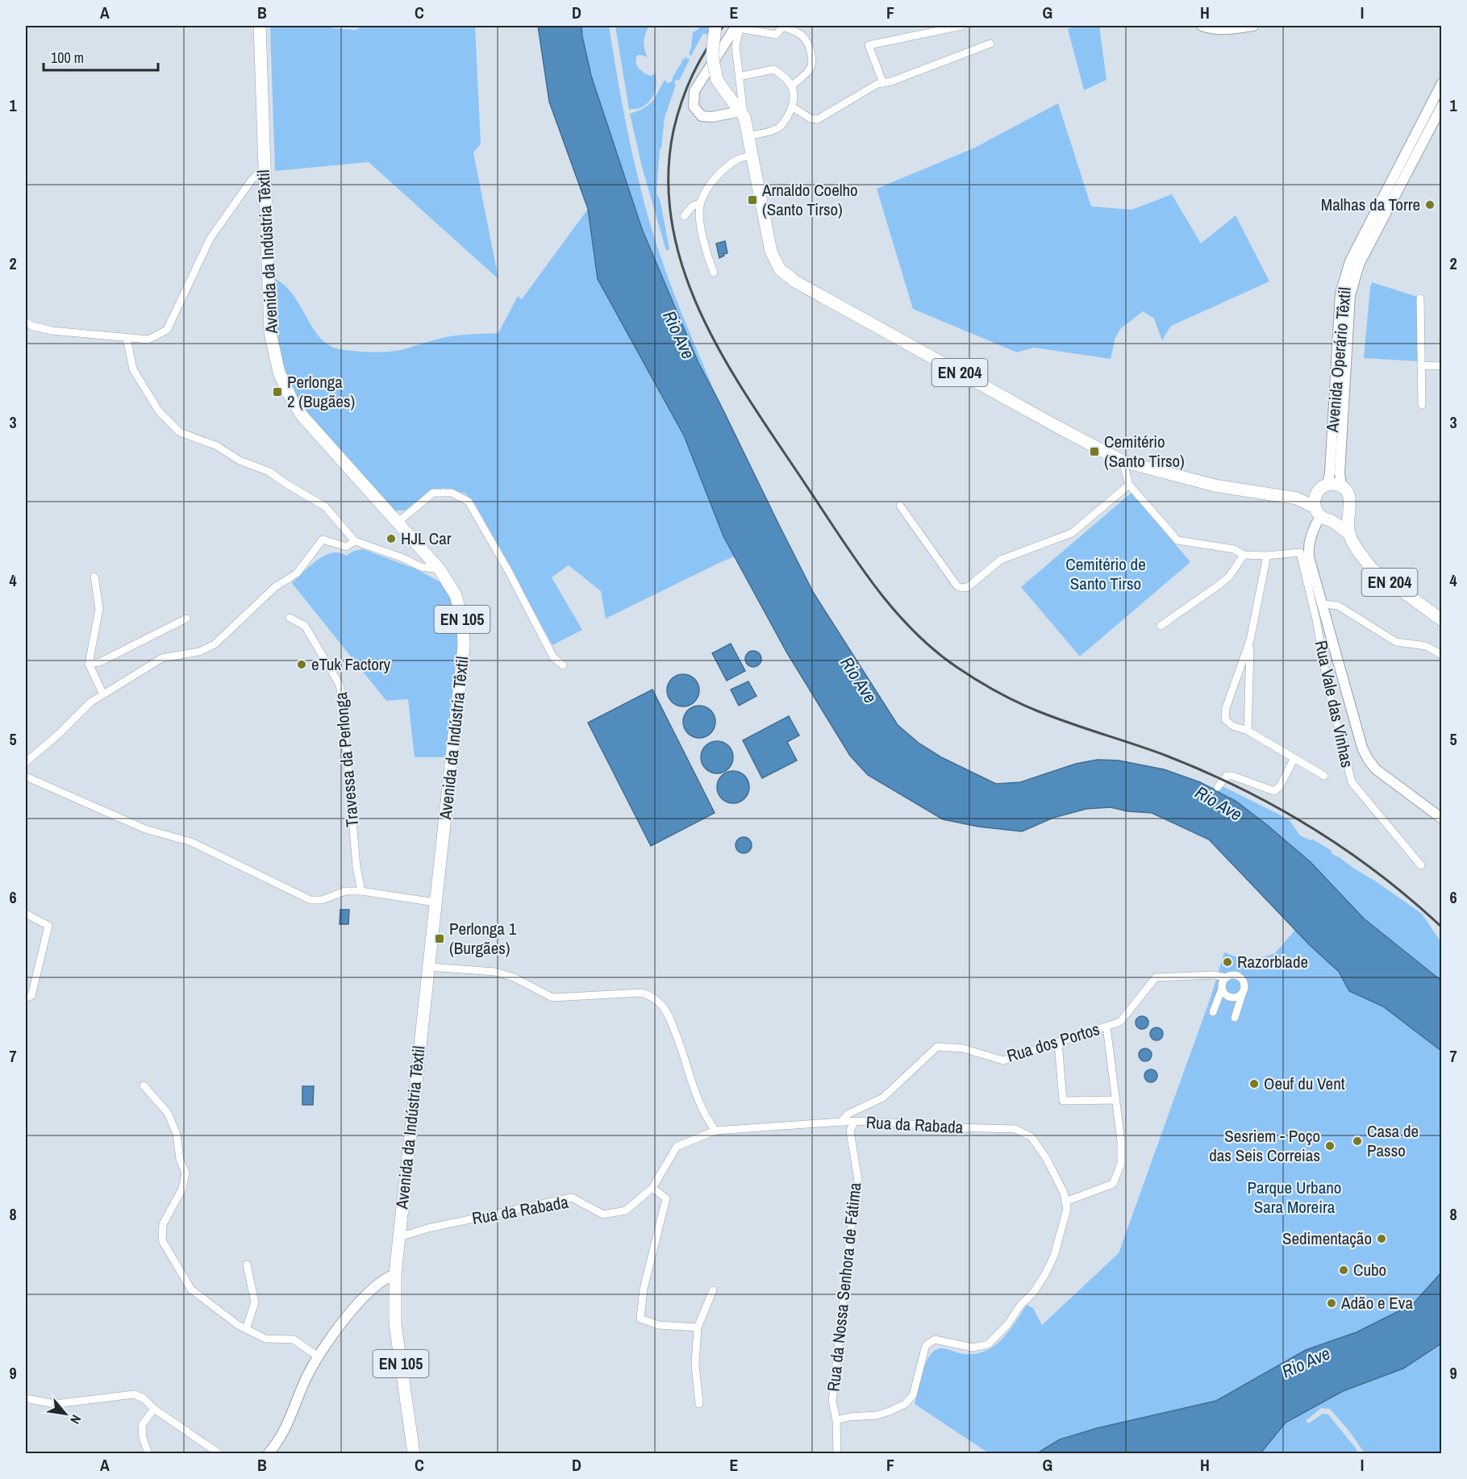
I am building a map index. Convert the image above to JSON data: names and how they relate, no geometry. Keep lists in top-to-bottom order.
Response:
{
  "streets": {
    "main road": ["Avenida da Indústria Têxtil", "EN 204", "EN 105"],
    "street": [
      "Avenida Operário Têxtil",
      "Rua Vale das Vinhas",
      "Travessa da Perlonga",
      "Rua dos Portos",
      "Rua da Rabada",
      "Rua da Nossa Senhora de Fátima"
    ]
  },
  "crossings": [
    ["Avenida da Indústria Têxtil", "Rua da Rabada"],
    ["Avenida Operário Têxtil", "EN 204"],
    ["Rua dos Portos", "Rua da Rabada"],
    ["Rua da Rabada", "Rua da Nossa Senhora de Fátima"]
  ],
  "water": ["Rio Ave"],
  "parks": ["Cemitério de Santo Tirso", "Parque Urbano Sara Moreira"],
  "places": {
    "transit": [
      "Arnaldo Coelho (Santo Tirso)",
      "Perlonga 2 (Bugães)",
      "Cemitério (Santo Tirso)",
      "Perlonga 1 (Burgães)"
    ],
    "other": [
      "Malhas da Torre",
      "HJL Car",
      "eTuk Factory",
      "Razorblade",
      "Oeuf du Vent",
      "Casa de Passo",
      "Sesriem - Poço das Seis Correias",
      "Sedimentação",
      "Cubo",
      "Adão e Eva"
    ]
  },
  "scale_bar": "100 m",
  "north": "bottom right",
  "grid": {
    "columns": [
      "A",
      "B",
      "C",
      "D",
      "E",
      "F",
      "G",
      "H",
      "I"
    ],
    "rows": [
      "1",
      "2",
      "3",
      "4",
      "5",
      "6",
      "7",
      "8",
      "9"
    ]
  }
}
